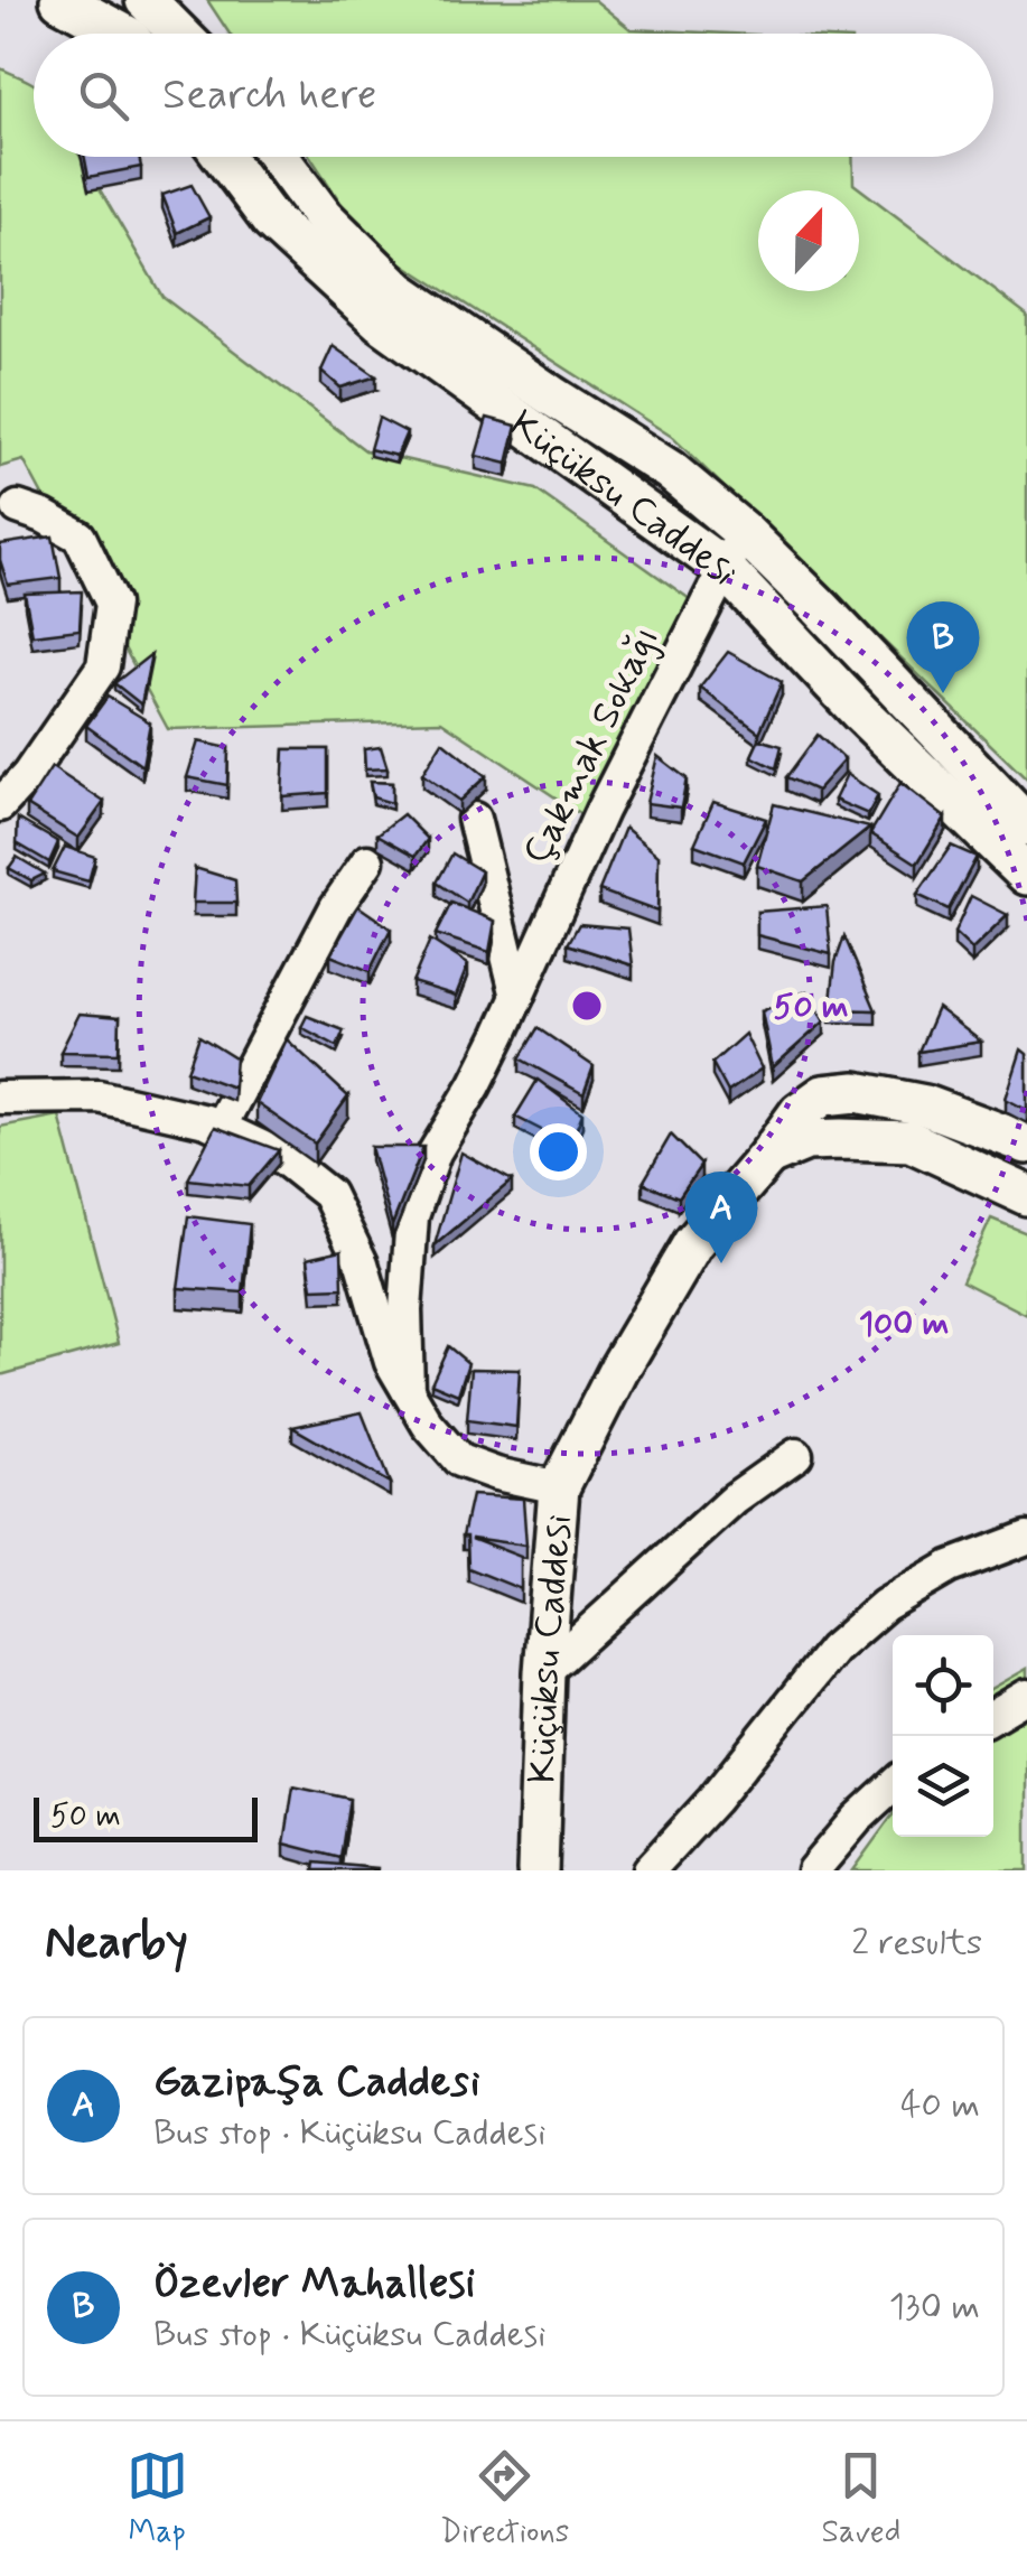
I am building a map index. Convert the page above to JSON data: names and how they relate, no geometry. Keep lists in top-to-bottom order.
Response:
{
  "streets": {
    "main road": ["Küçüksu Caddesi"],
    "street": ["Çakmak Sokağı"]
  },
  "crossings": [
    ["Küçüksu Caddesi", "Çakmak Sokağı"]
  ],
  "scale_bar": "50 m",
  "north": "top",
  "page": {
    "search": "Search here",
    "pins": ["B", "A"],
    "scale": "50 m",
    "heading": ["Nearby", "2 results"],
    "list": [
      {
        "mark": "A",
        "name": "Gazipaşa Caddesi",
        "note": "Bus stop · Küçüksu Caddesi",
        "value": "40 m"
      },
      {
        "mark": "B",
        "name": "Özevler Mahallesi",
        "note": "Bus stop · Küçüksu Caddesi",
        "value": "130 m"
      }
    ],
    "nav": ["Map", "Directions", "Saved"]
  },
  "rings": ["50 m", "100 m"]
}
